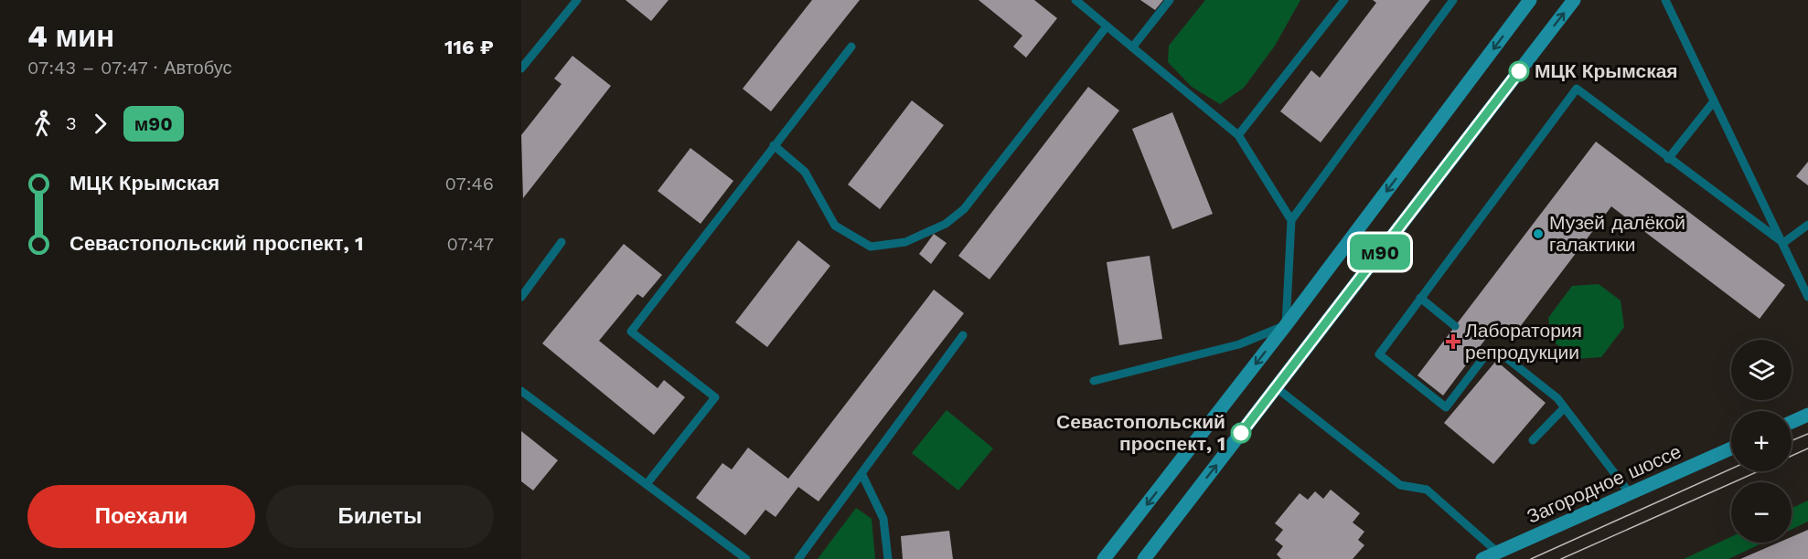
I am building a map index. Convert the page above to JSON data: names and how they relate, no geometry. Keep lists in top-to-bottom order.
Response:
{
  "streets": {
    "main road": ["Загородное шоссе"]
  },
  "places": {
    "other": ["МЦК Крымская", "Музей далёкой галактики", "Севастопольский проспект, 1"],
    "health": ["Лаборатория репродукции"]
  },
  "lines": ["bus line м90"],
  "page": {
    "heading": ["4 мин", "07:43 – 07:47 · Автобус", "116 ₽"],
    "on_map": "м90",
    "legs": ["3", "м90"],
    "list": [
      {
        "name": "МЦК Крымская",
        "value": "07:46"
      },
      {
        "name": "Севастопольский проспект, 1",
        "value": "07:47"
      }
    ],
    "map_buttons": ["+", "−"],
    "buttons": ["Поехали", "Билеты"]
  }
}
